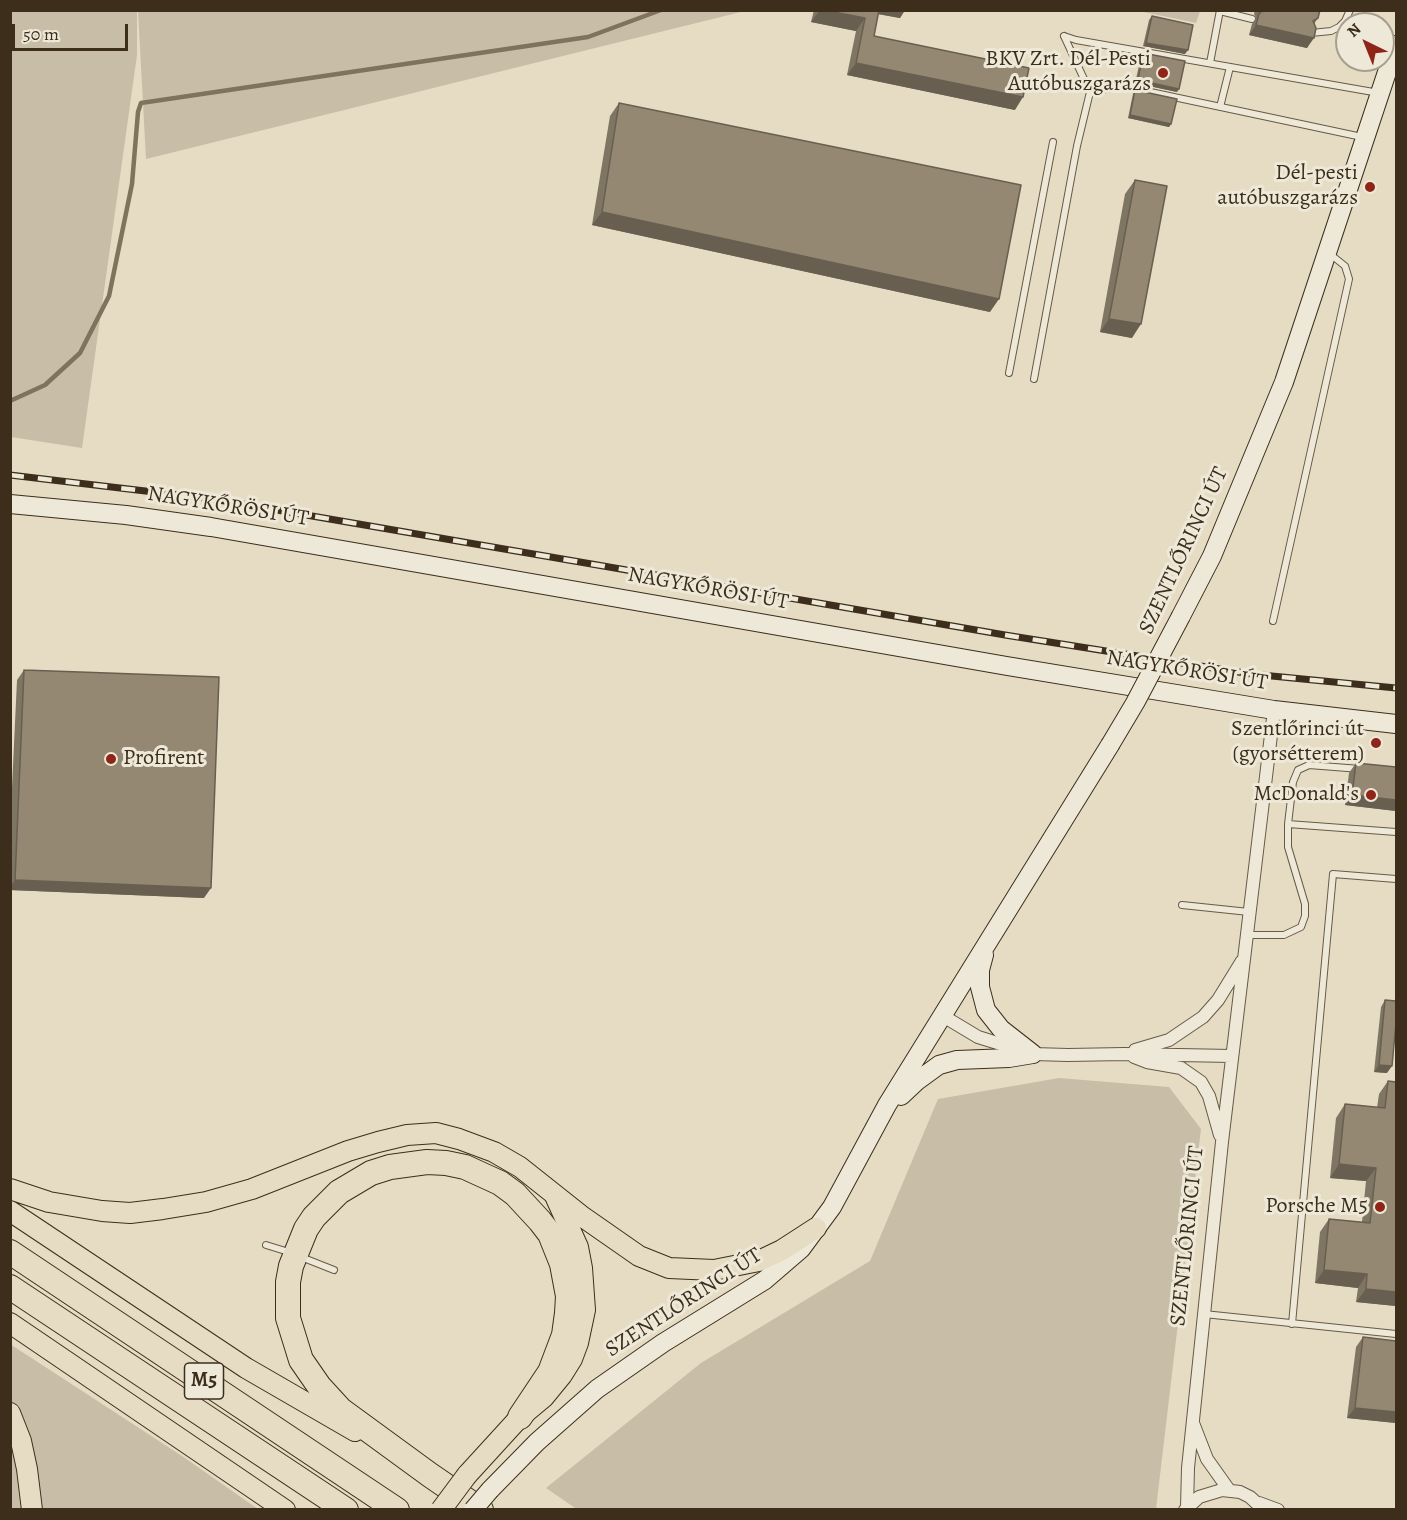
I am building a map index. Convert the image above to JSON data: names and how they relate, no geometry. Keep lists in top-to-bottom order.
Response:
{
  "streets": {
    "highway": ["M5"],
    "main road": ["NAGYKŐRÖSI ÚT", "SZENTLŐRINCI ÚT"]
  },
  "crossings": [
    ["NAGYKŐRÖSI ÚT", "SZENTLŐRINCI ÚT"],
    ["SZENTLŐRINCI ÚT", "M5"]
  ],
  "places": [
    "BKV Zrt. Dél-Pesti Autóbuszgarázs",
    "Dél-pesti autóbuszgarázs",
    "Szentlőrinci út (gyorsétterem)",
    "Profirent",
    "McDonald's",
    "Porsche M5"
  ],
  "scale_bar": "50 m",
  "north": "top left"
}
